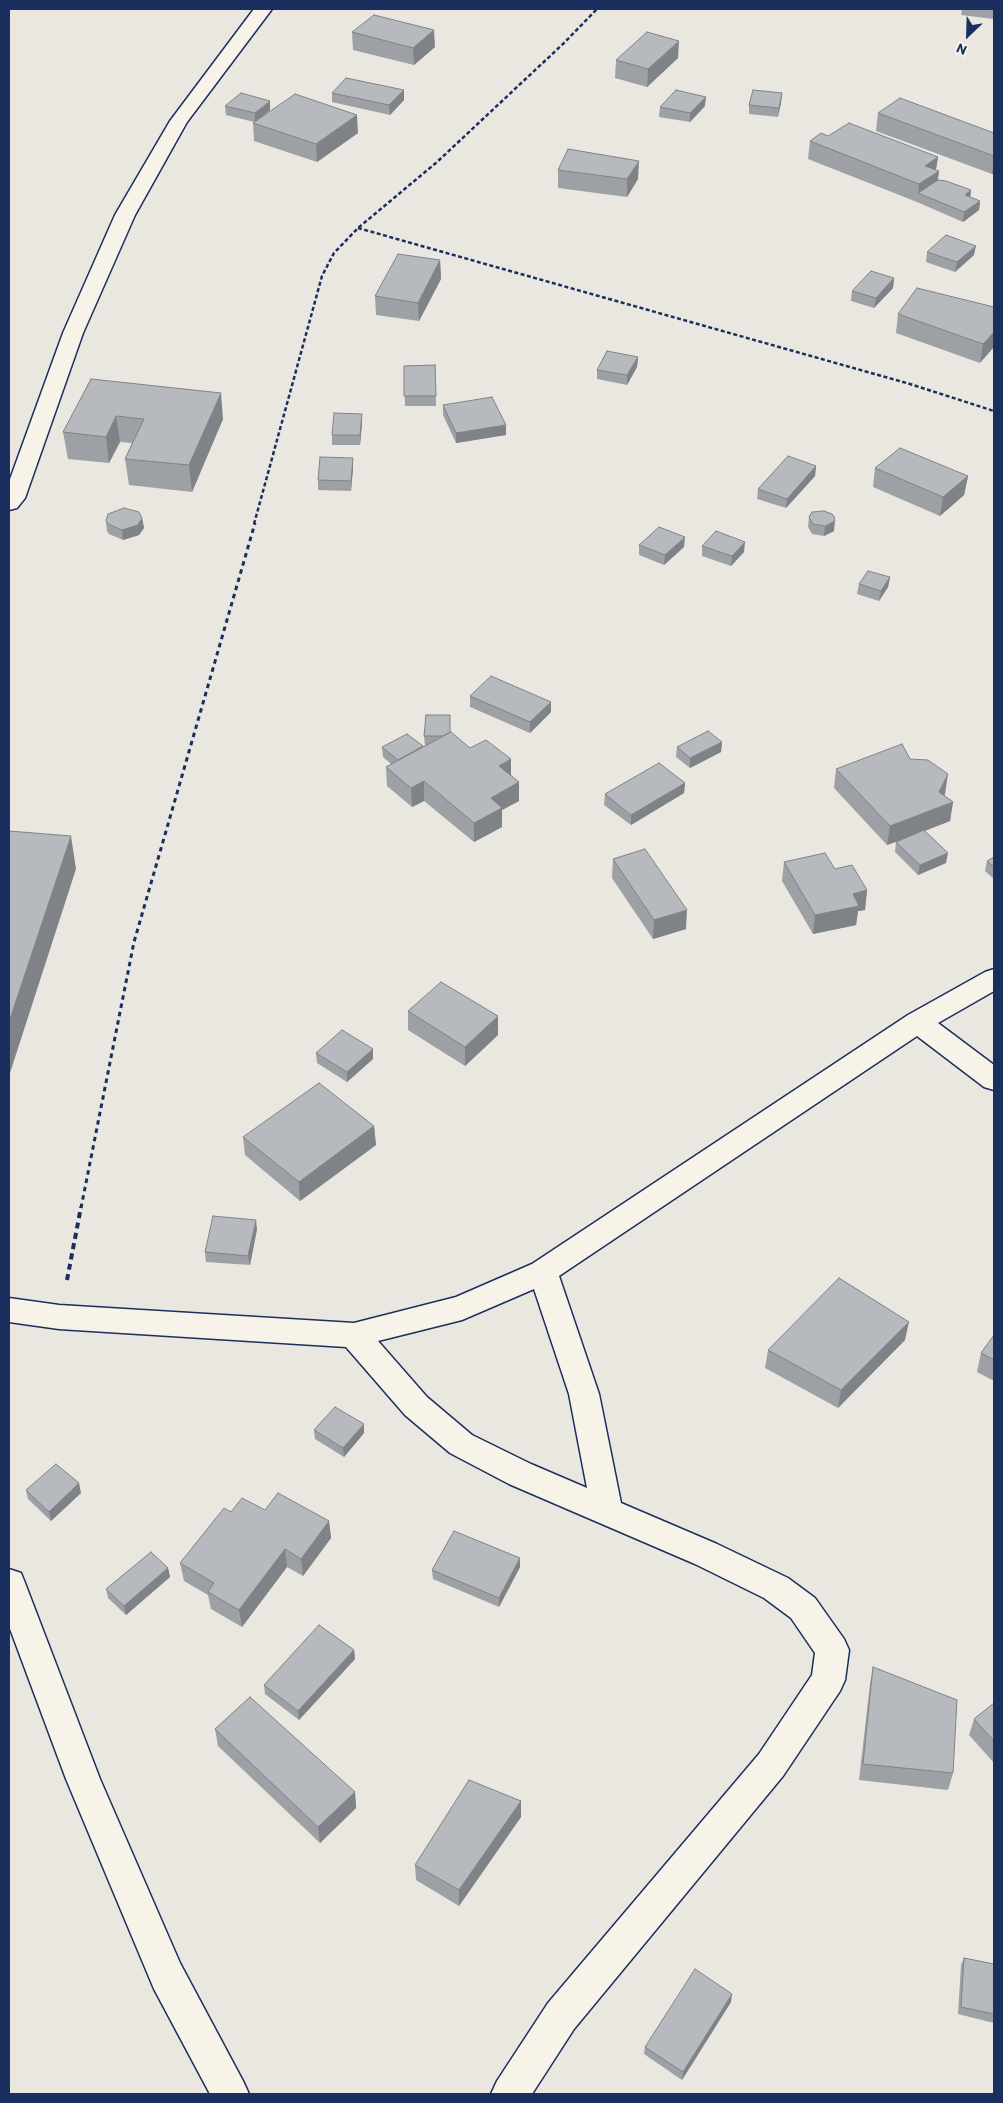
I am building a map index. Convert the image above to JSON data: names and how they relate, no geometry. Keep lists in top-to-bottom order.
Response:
{
  "north": "bottom left"
}
